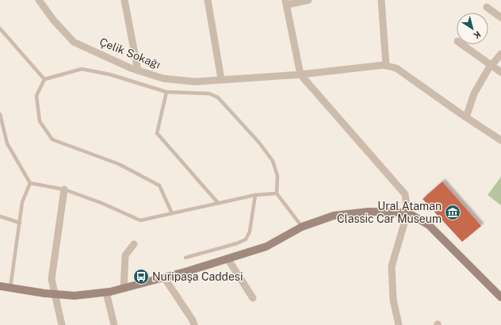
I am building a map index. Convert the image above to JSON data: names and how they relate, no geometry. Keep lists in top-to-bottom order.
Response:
{
  "streets": {
    "street": ["Çelik Sokağı"]
  },
  "places": {
    "museum": ["Ural Ataman Classic Car Museum"],
    "bus stop": ["Nuripaşa Caddesi"]
  },
  "north": "bottom right"
}
